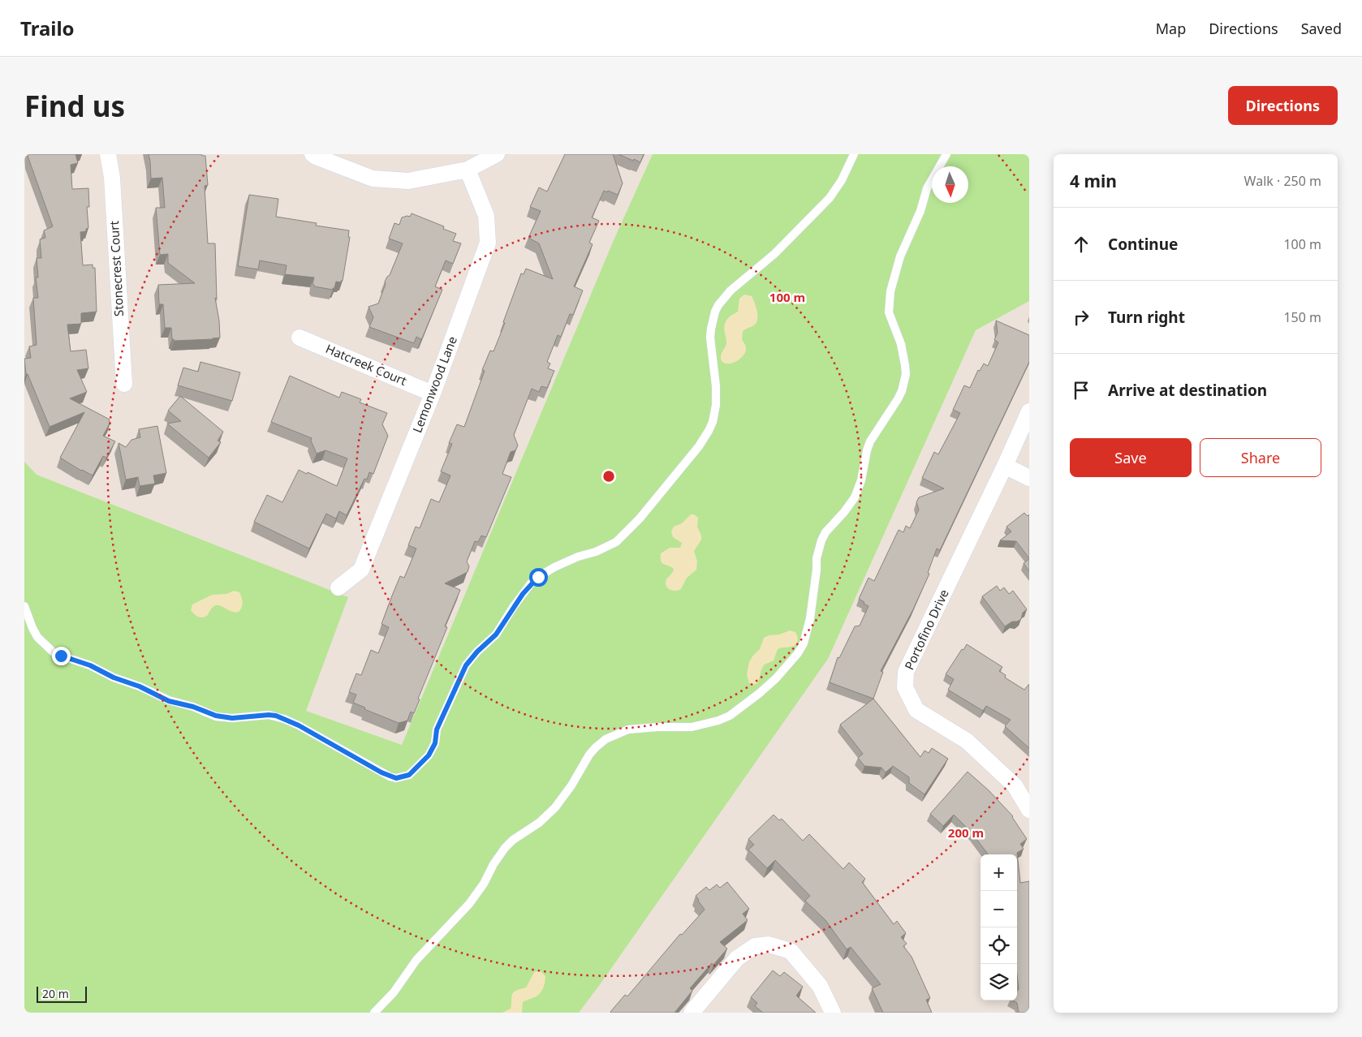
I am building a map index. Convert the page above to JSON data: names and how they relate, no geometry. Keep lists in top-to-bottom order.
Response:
{
  "streets": {
    "street": [
      "Stonecrest Court",
      "Hatcreek Court",
      "Lemonwood Lane",
      "Portofino Drive"
    ]
  },
  "crossings": [
    ["Hatcreek Court", "Lemonwood Lane"]
  ],
  "scale_bar": "20 m",
  "north": "bottom",
  "page": {
    "header": "Trailo",
    "nav": ["Map", "Directions", "Saved"],
    "buttons": [
      "Directions",
      ["Save", "Share"]
    ],
    "title": "Find us",
    "heading": ["4 min", "Walk · 250 m"],
    "list": [
      ["Continue", "100 m"],
      ["Turn right", "150 m"],
      "Arrive at destination"
    ],
    "map_buttons": ["+", "−"],
    "scale": "20 m"
  },
  "rings": ["100 m", "200 m"]
}
